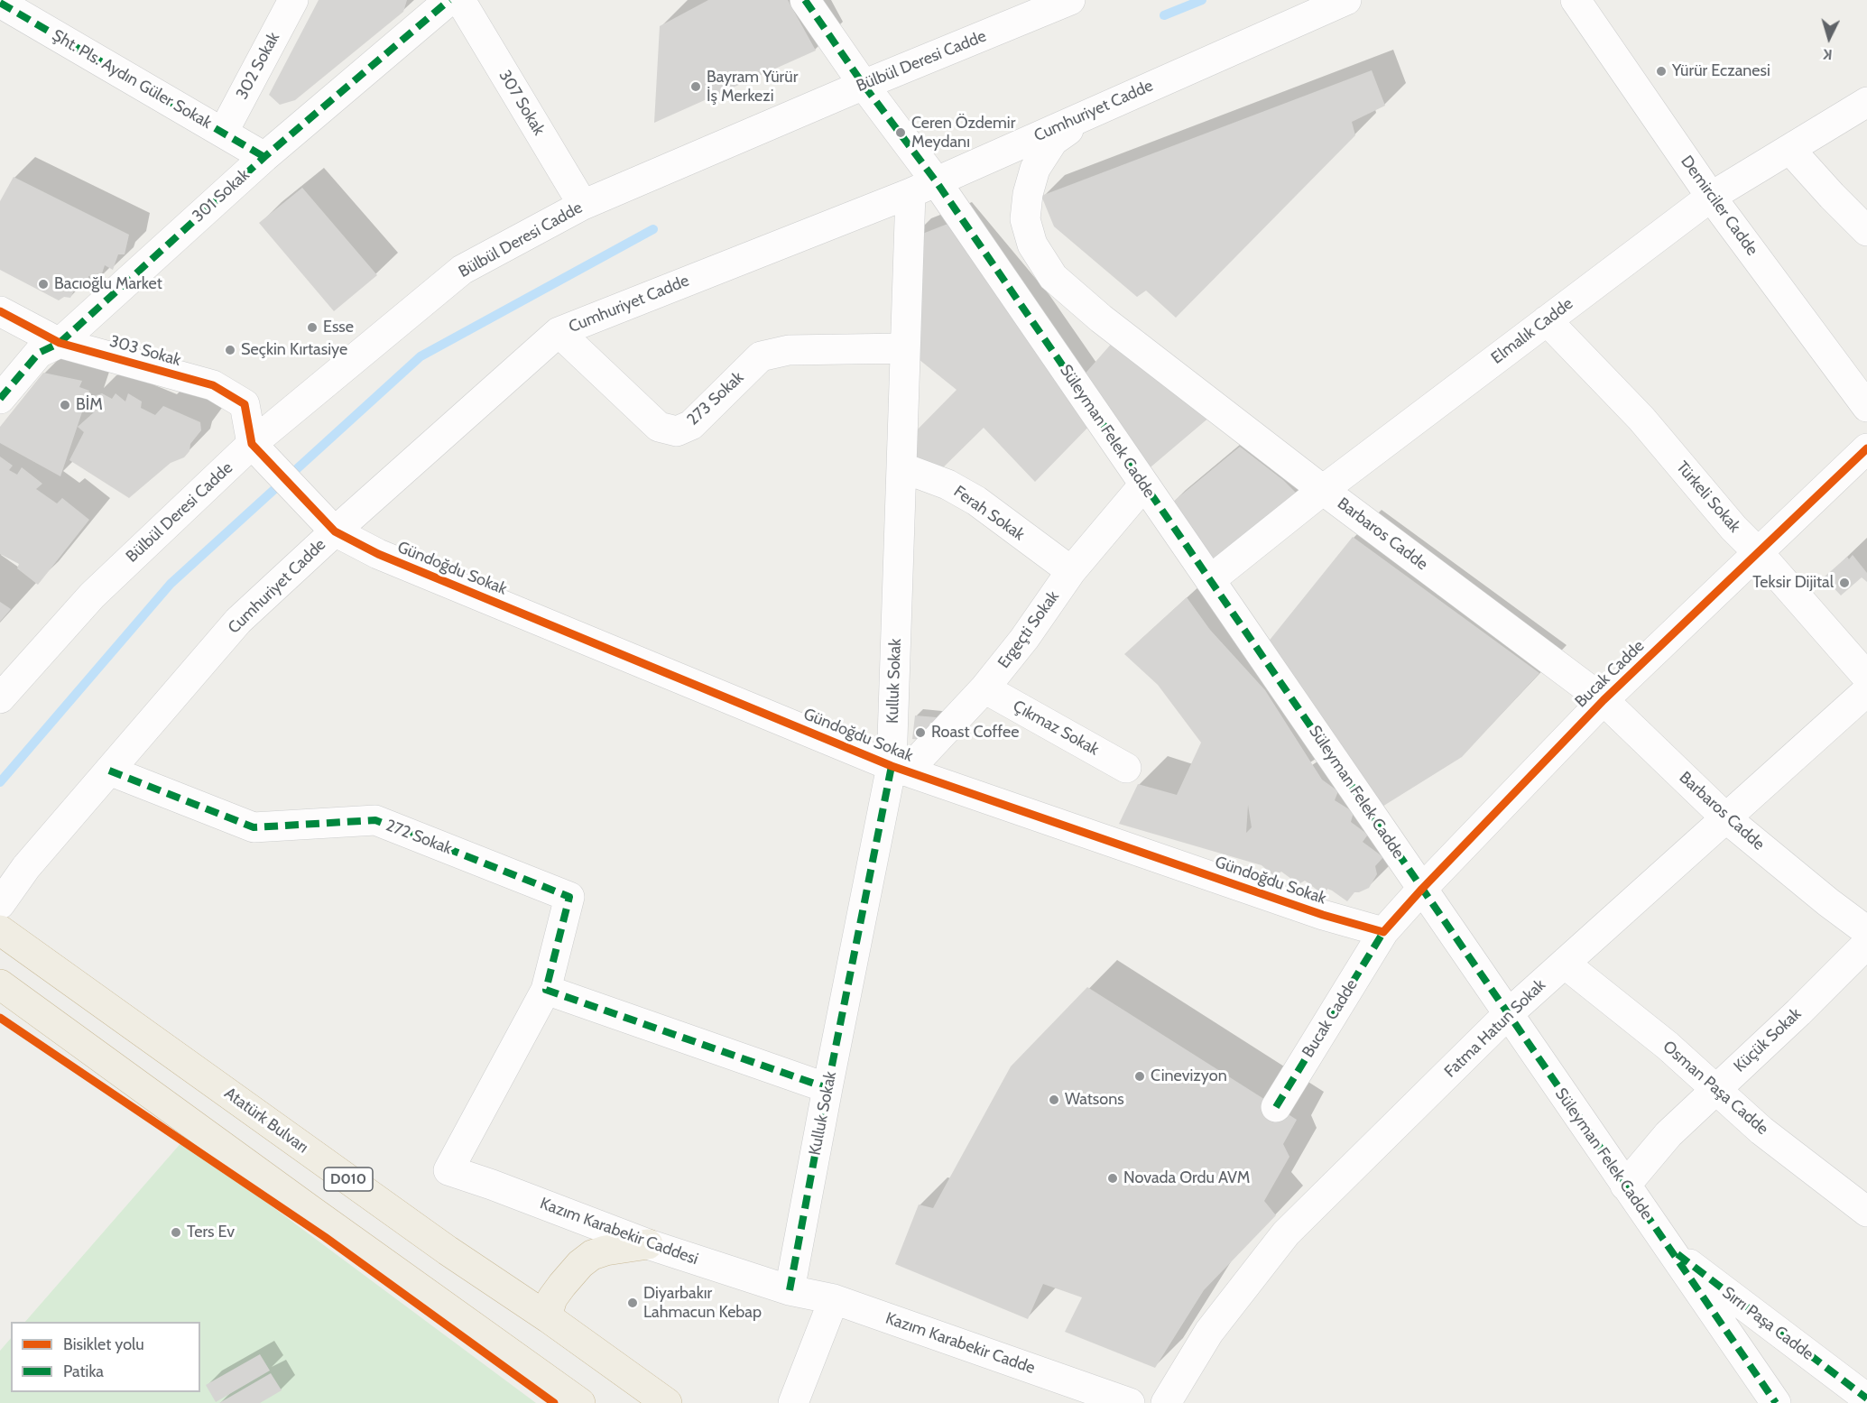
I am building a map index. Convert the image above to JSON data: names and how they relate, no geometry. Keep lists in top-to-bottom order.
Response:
{
  "streets": {
    "highway": ["Atatürk Bulvarı", "D010"],
    "street": [
      "Bülbül Deresi Cadde",
      "302 Sokak",
      "Şht. Pls. Aydın Güler Sokak",
      "307 Sokak",
      "Cumhuriyet Cadde",
      "301 Sokak",
      "Demirciler Cadde",
      "Elmalık Cadde",
      "303 Sokak",
      "273 Sokak",
      "Süleyman Felek Cadde",
      "Türkeli Sokak",
      "Ferah Sokak",
      "Barbaros Cadde",
      "Gündoğdu Sokak",
      "Ergeçti Sokak",
      "Bucak Cadde",
      "Kulluk Sokak",
      "Çıkmaz Sokak",
      "272 Sokak",
      "Fatma Hatun Sokak",
      "Küçük Sokak",
      "Osman Paşa Cadde",
      "Kazım Karabekir Caddesi",
      "Sırrı Paşa Cadde",
      "Kazım Karabekir Cadde"
    ]
  },
  "crossings": [
    ["Bülbül Deresi Cadde", "307 Sokak"],
    ["Bülbül Deresi Cadde", "303 Sokak"],
    ["Bülbül Deresi Cadde", "Süleyman Felek Cadde"],
    ["Bülbül Deresi Cadde", "Gündoğdu Sokak"],
    ["302 Sokak", "Şht. Pls. Aydın Güler Sokak"],
    ["Şht. Pls. Aydın Güler Sokak", "301 Sokak"],
    ["Cumhuriyet Cadde", "273 Sokak"],
    ["Cumhuriyet Cadde", "Süleyman Felek Cadde"],
    ["Cumhuriyet Cadde", "Barbaros Cadde"],
    ["Cumhuriyet Cadde", "Gündoğdu Sokak"],
    ["Cumhuriyet Cadde", "Kulluk Sokak"],
    ["Cumhuriyet Cadde", "272 Sokak"],
    ["301 Sokak", "303 Sokak"],
    ["Demirciler Cadde", "Elmalık Cadde"],
    ["Elmalık Cadde", "Süleyman Felek Cadde"],
    ["Elmalık Cadde", "Türkeli Sokak"],
    ["Elmalık Cadde", "Barbaros Cadde"],
    ["303 Sokak", "Gündoğdu Sokak"],
    ["273 Sokak", "Kulluk Sokak"],
    ["Süleyman Felek Cadde", "Ergeçti Sokak"],
    ["Süleyman Felek Cadde", "Bucak Cadde"],
    ["Süleyman Felek Cadde", "Kulluk Sokak"],
    ["Süleyman Felek Cadde", "Fatma Hatun Sokak"],
    ["Süleyman Felek Cadde", "Küçük Sokak"],
    ["Süleyman Felek Cadde", "Sırrı Paşa Cadde"],
    ["Türkeli Sokak", "Bucak Cadde"],
    ["Ferah Sokak", "Ergeçti Sokak"],
    ["Ferah Sokak", "Kulluk Sokak"],
    ["Barbaros Cadde", "Bucak Cadde"],
    ["Barbaros Cadde", "Fatma Hatun Sokak"],
    ["Gündoğdu Sokak", "Ergeçti Sokak"],
    ["Gündoğdu Sokak", "Bucak Cadde"],
    ["Gündoğdu Sokak", "Kulluk Sokak"],
    ["Ergeçti Sokak", "Kulluk Sokak"],
    ["Ergeçti Sokak", "Çıkmaz Sokak"],
    ["Kulluk Sokak", "Kazım Karabekir Caddesi"],
    ["Kulluk Sokak", "Kazım Karabekir Cadde"],
    ["272 Sokak", "Kazım Karabekir Caddesi"],
    ["Fatma Hatun Sokak", "Osman Paşa Cadde"],
    ["Küçük Sokak", "Osman Paşa Cadde"],
    ["Kazım Karabekir Caddesi", "Kazım Karabekir Cadde"]
  ],
  "places": [
    "Yürür Eczanesi",
    "Bayram Yürür İş Merkezi",
    "Ceren Özdemir Meydanı",
    "Bacıoğlu Market",
    "Esse",
    "Seçkin Kırtasiye",
    "BİM",
    "Teksir Dijital",
    "Roast Coffee",
    "Cinevizyon",
    "Watsons",
    "Novada Ordu AVM",
    "Ters Ev",
    "Diyarbakır Lahmacun Kebap"
  ],
  "legend": ["Bisiklet yolu", "Patika"],
  "north": "bottom"
}
